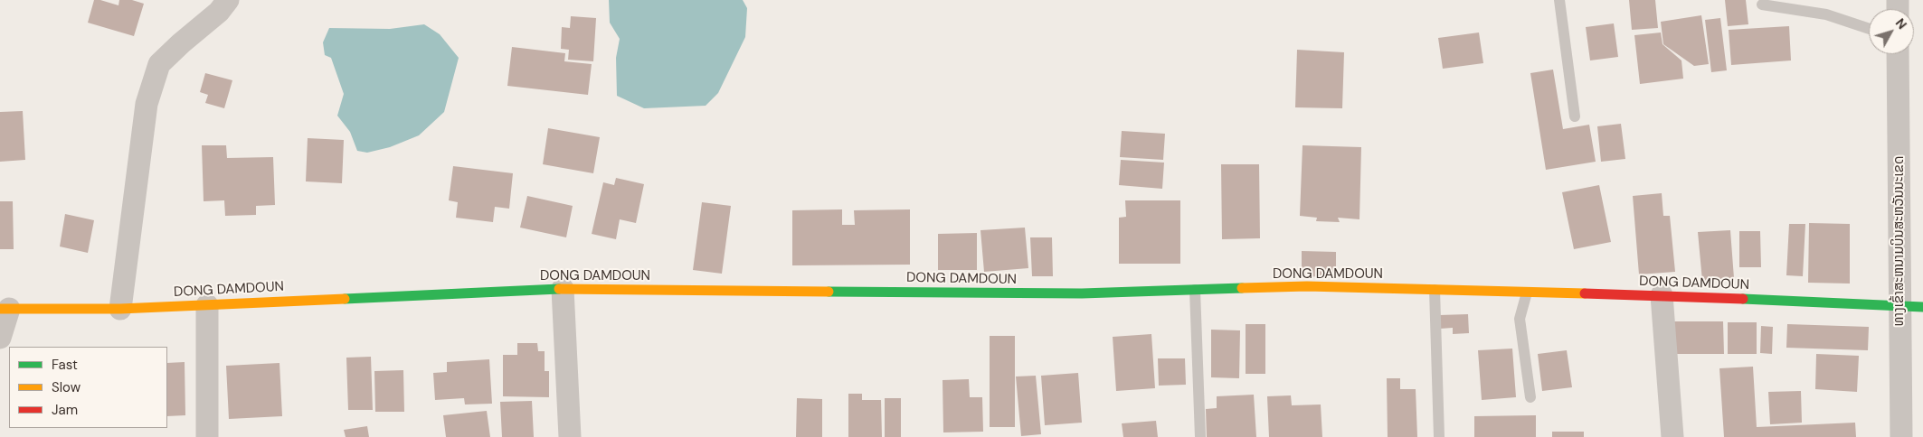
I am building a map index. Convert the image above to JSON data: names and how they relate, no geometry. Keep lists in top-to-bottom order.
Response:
{
  "streets": {
    "street": ["ທາງເຂົ້າສະຫນາມບິນສະຫວັນນະເຂດ", "DONG DAMDOUN"]
  },
  "crossings": [
    ["ທາງເຂົ້າສະຫນາມບິນສະຫວັນນະເຂດ", "DONG DAMDOUN"]
  ],
  "legend": ["Fast", "Slow", "Jam"],
  "north": "top right"
}
